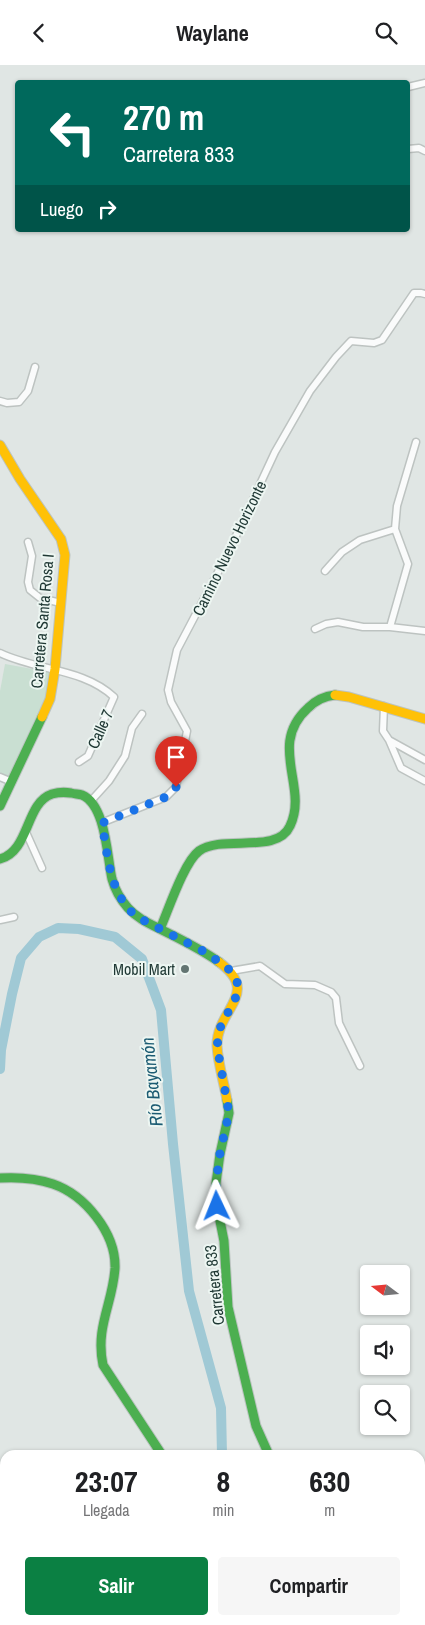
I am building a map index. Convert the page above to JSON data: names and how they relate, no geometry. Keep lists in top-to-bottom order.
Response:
{
  "streets": {
    "street": [
      "Camino Nuevo Horizonte",
      "Carretera Santa Rosa I",
      "Calle 7",
      "Carretera 833"
    ]
  },
  "crossings": [
    ["Carretera Santa Rosa I", "Calle 7"]
  ],
  "water": ["Río Bayamón"],
  "places": ["Mobil Mart"],
  "north": "left",
  "page": {
    "header": "Waylane",
    "turn": ["270 m", "Carretera 833"],
    "then": "Luego",
    "eta": [
      "23:07",
      "Llegada",
      "8",
      "min",
      "630",
      "m"
    ],
    "buttons": ["Salir", "Compartir"]
  }
}
